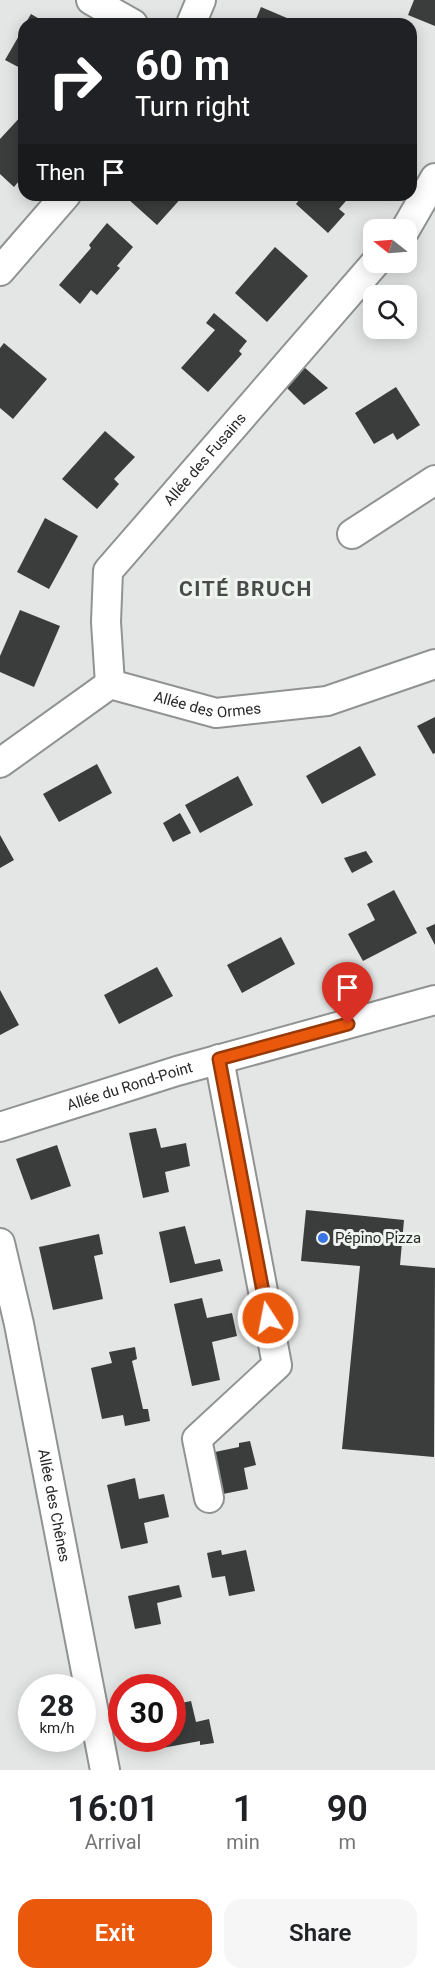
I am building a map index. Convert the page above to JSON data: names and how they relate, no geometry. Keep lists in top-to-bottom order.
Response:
{
  "streets": {
    "street": [
      "Allée des Fusains",
      "Allée des Ormes",
      "Allée du Rond-Point",
      "Allée des Chênes"
    ]
  },
  "crossings": [
    ["Allée des Fusains", "Allée des Ormes"]
  ],
  "districts": ["CITÉ BRUCH"],
  "places": ["Pépino Pizza"],
  "north": "left",
  "page": {
    "turn": ["60 m", "Turn right"],
    "then": "Then",
    "speed": "28 km/h",
    "limit": "30",
    "eta": [
      "16:01",
      "Arrival",
      "1",
      "min",
      "90",
      "m"
    ],
    "buttons": ["Exit", "Share"]
  }
}
